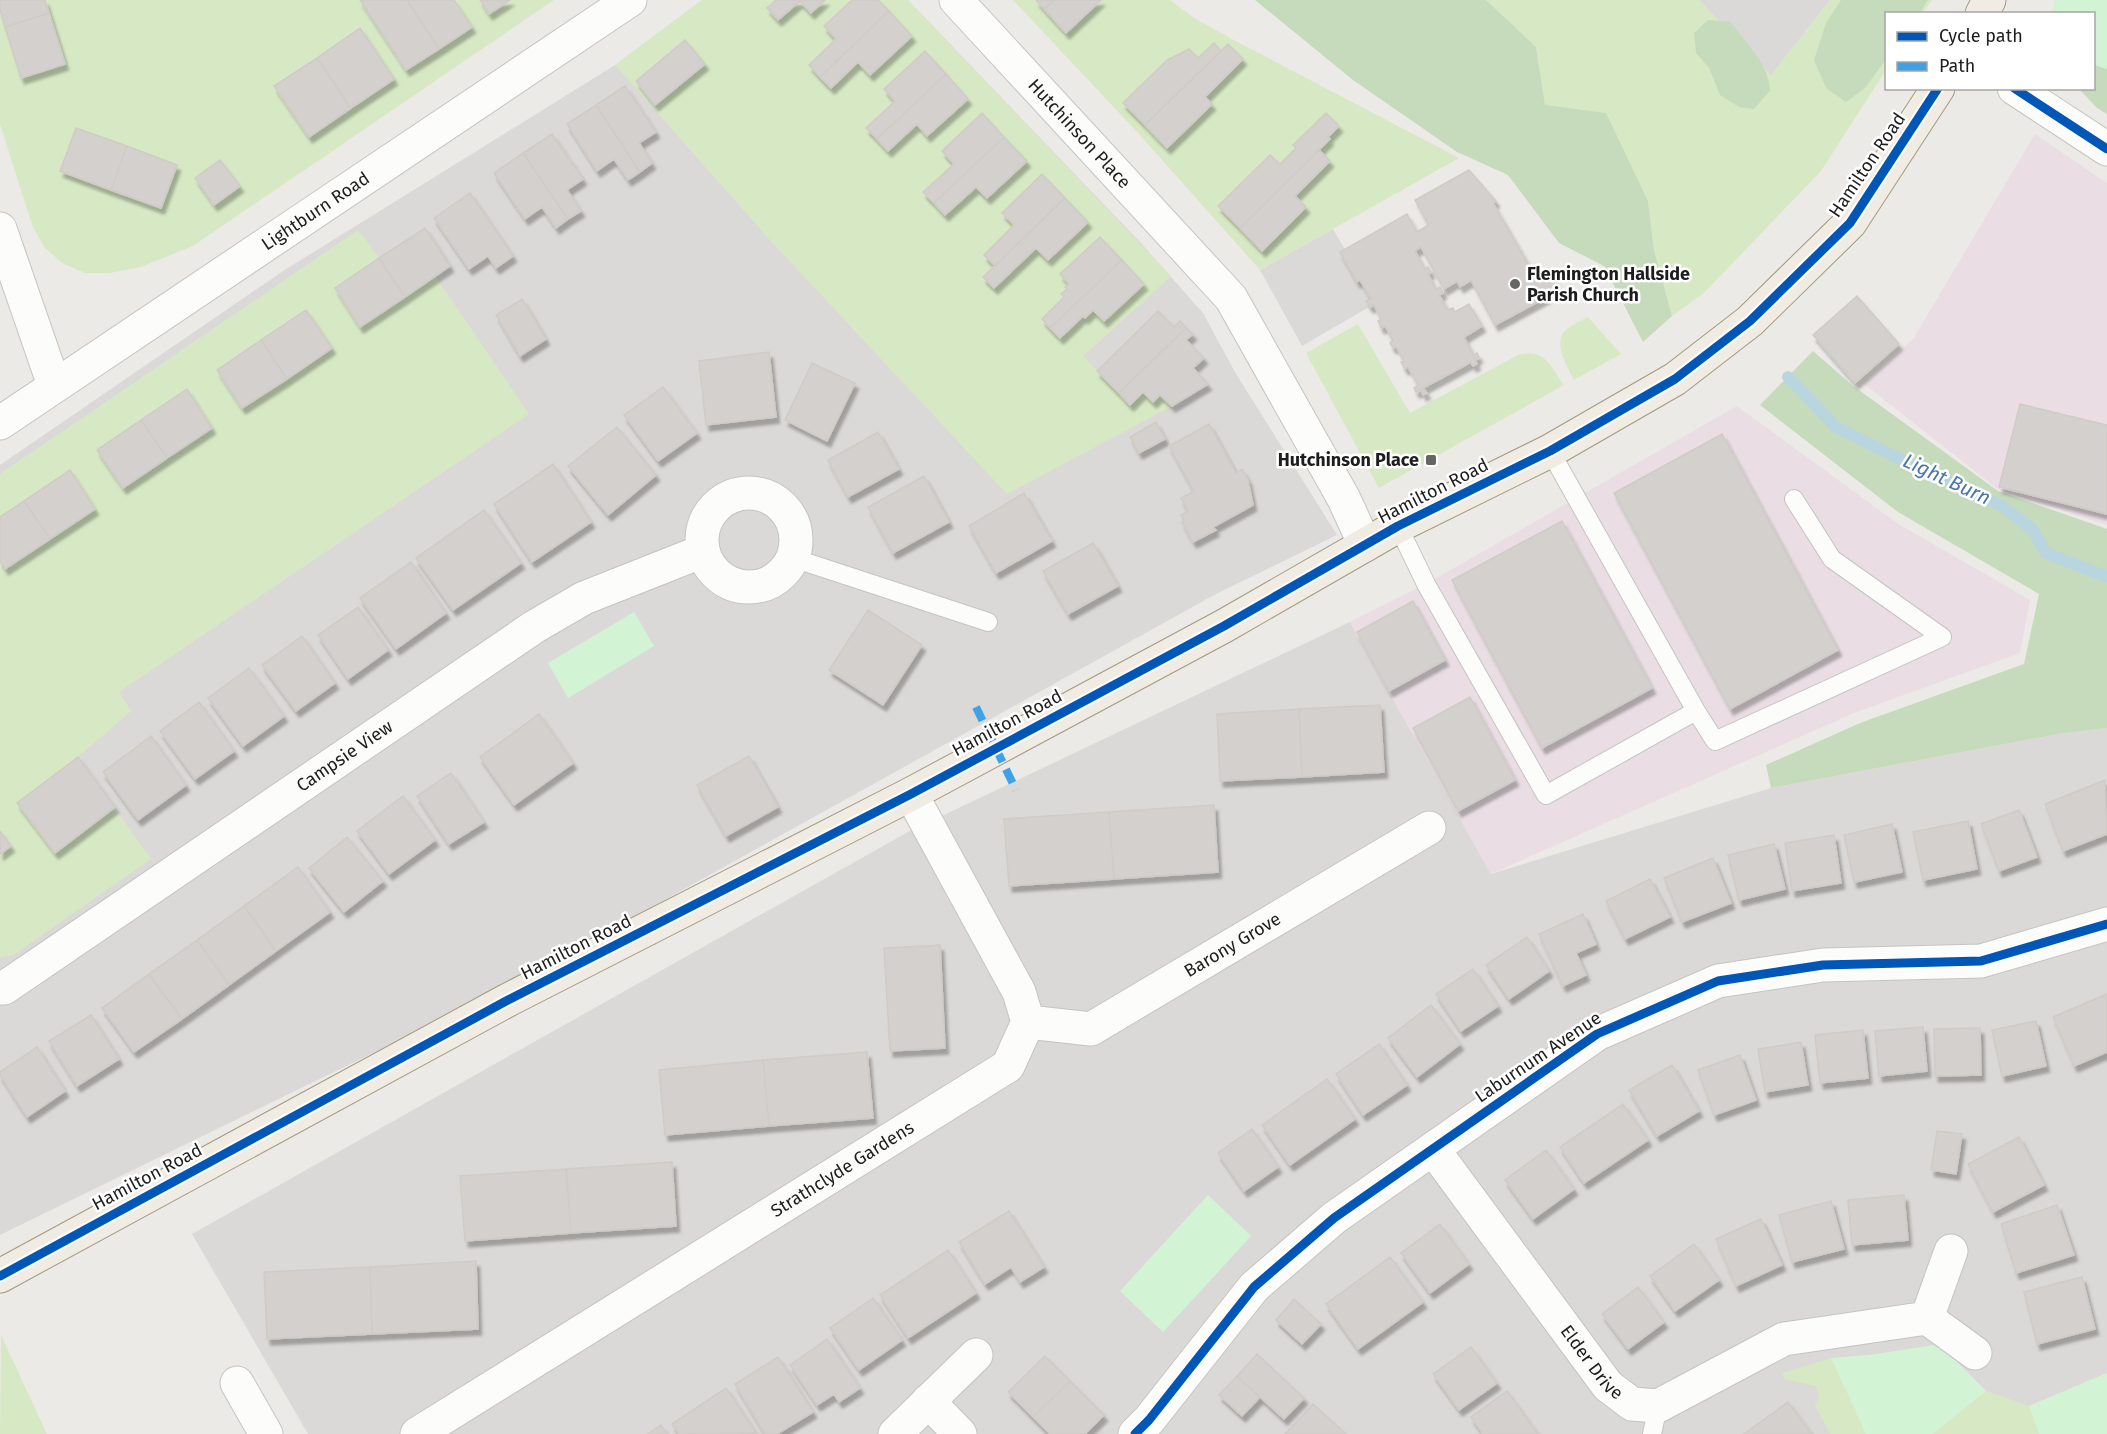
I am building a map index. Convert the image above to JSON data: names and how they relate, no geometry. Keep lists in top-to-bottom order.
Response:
{
  "streets": {
    "main road": ["Hamilton Road"],
    "street": [
      "Hutchinson Place",
      "Lightburn Road",
      "Campsie View",
      "Barony Grove",
      "Laburnum Avenue",
      "Strathclyde Gardens",
      "Elder Drive"
    ]
  },
  "crossings": [
    ["Hutchinson Place", "Hamilton Road"],
    ["Barony Grove", "Strathclyde Gardens"],
    ["Laburnum Avenue", "Elder Drive"]
  ],
  "water": ["Light Burn"],
  "places": {
    "other": ["Flemington Hallside Parish Church"],
    "transit": ["Hutchinson Place"]
  },
  "legend": ["Cycle path", "Path"]
}
